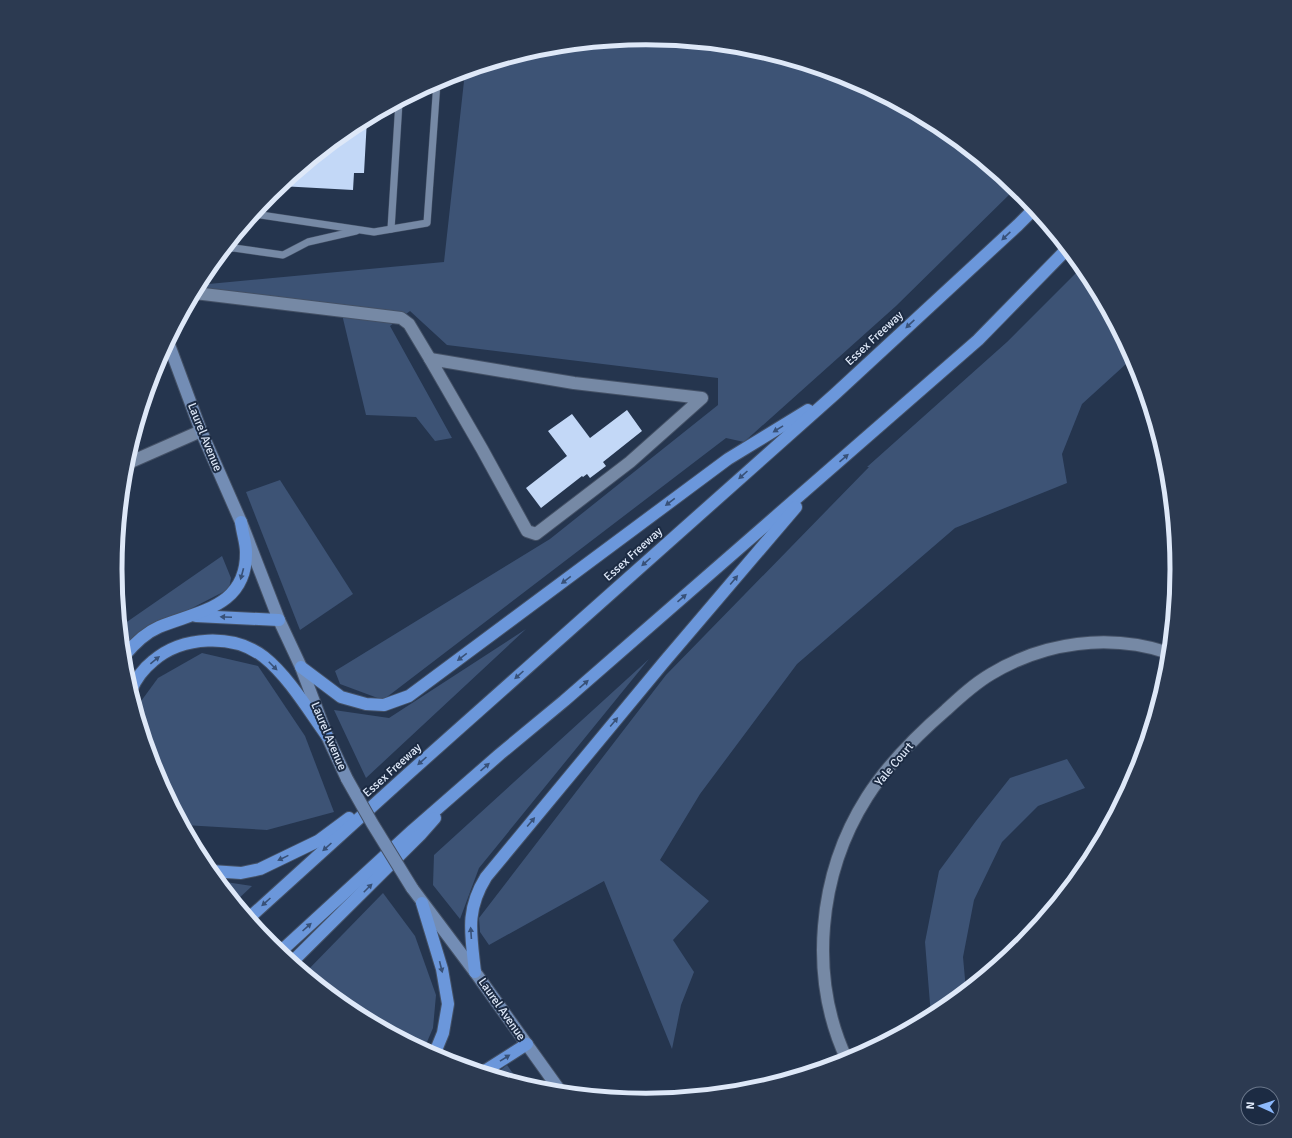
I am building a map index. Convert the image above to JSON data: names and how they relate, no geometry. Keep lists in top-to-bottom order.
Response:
{
  "streets": {
    "highway": ["Essex Freeway"],
    "main road": ["Laurel Avenue"],
    "street": ["Yale Court"]
  },
  "north": "left"
}
